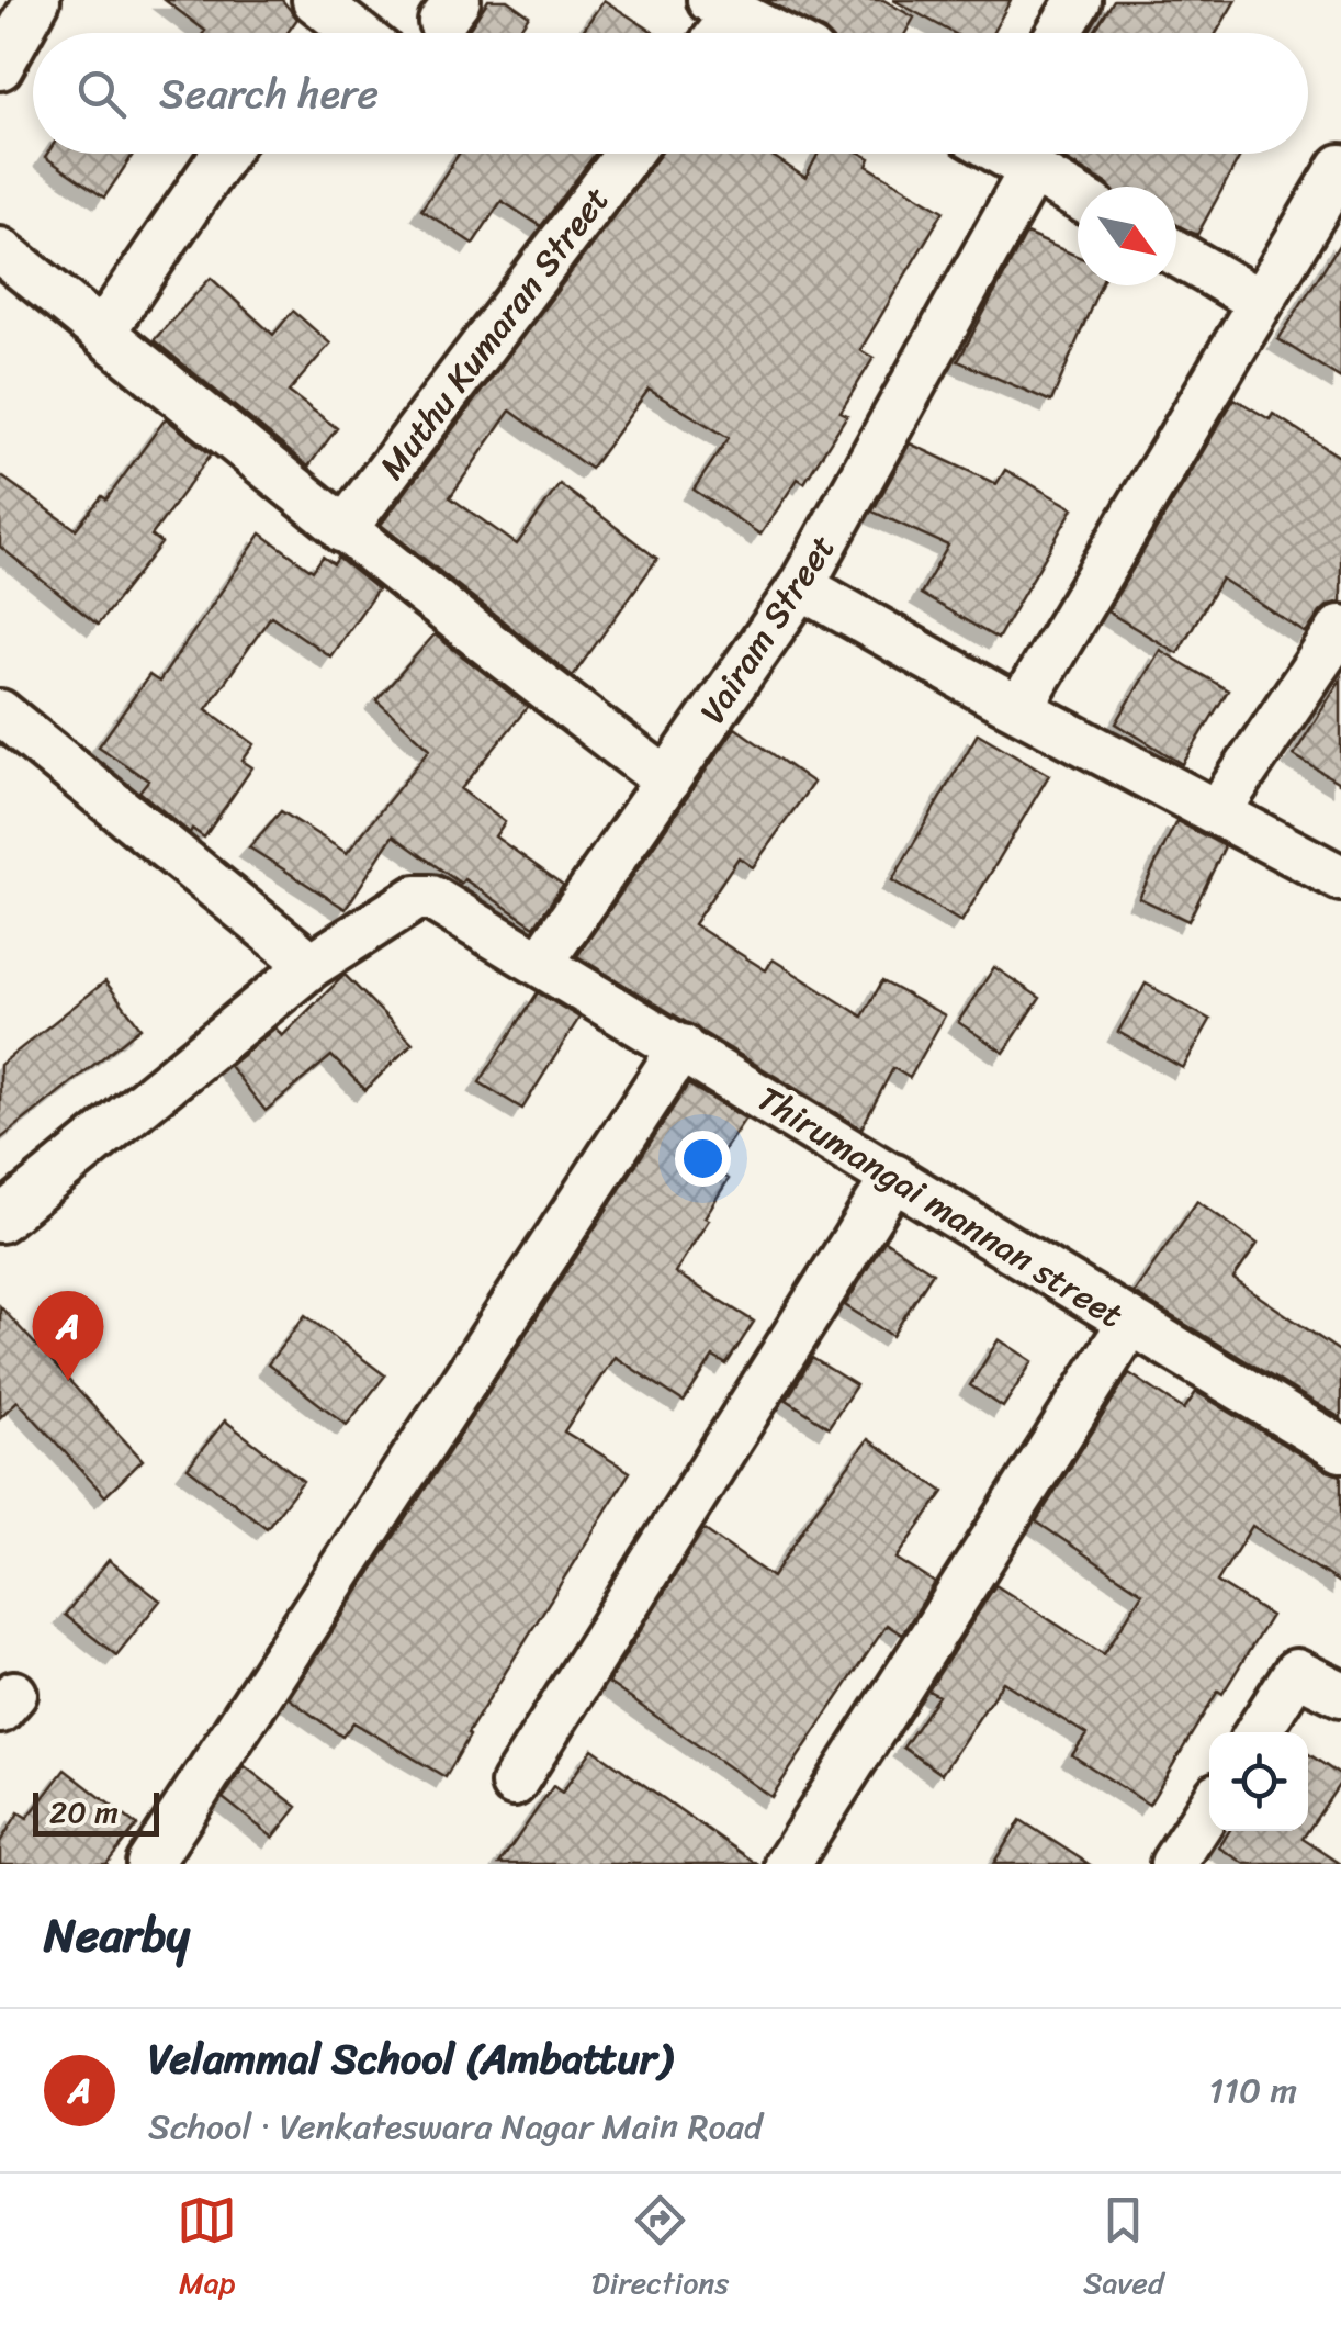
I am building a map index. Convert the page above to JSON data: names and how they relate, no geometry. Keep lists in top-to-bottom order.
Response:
{
  "streets": {
    "street": ["Muthu Kumaran Street", "Vairam Street", "Thirumangai mannan street"]
  },
  "crossings": [
    ["Vairam Street", "Thirumangai mannan street"]
  ],
  "scale_bar": "20 m",
  "north": "bottom right",
  "page": {
    "search": "Search here",
    "pins": "A",
    "scale": "20 m",
    "heading": "Nearby",
    "list": [
      {
        "mark": "A",
        "name": "Velammal School (Ambattur)",
        "note": "School · Venkateswara Nagar Main Road",
        "value": "110 m"
      }
    ],
    "nav": ["Map", "Directions", "Saved"]
  }
}
